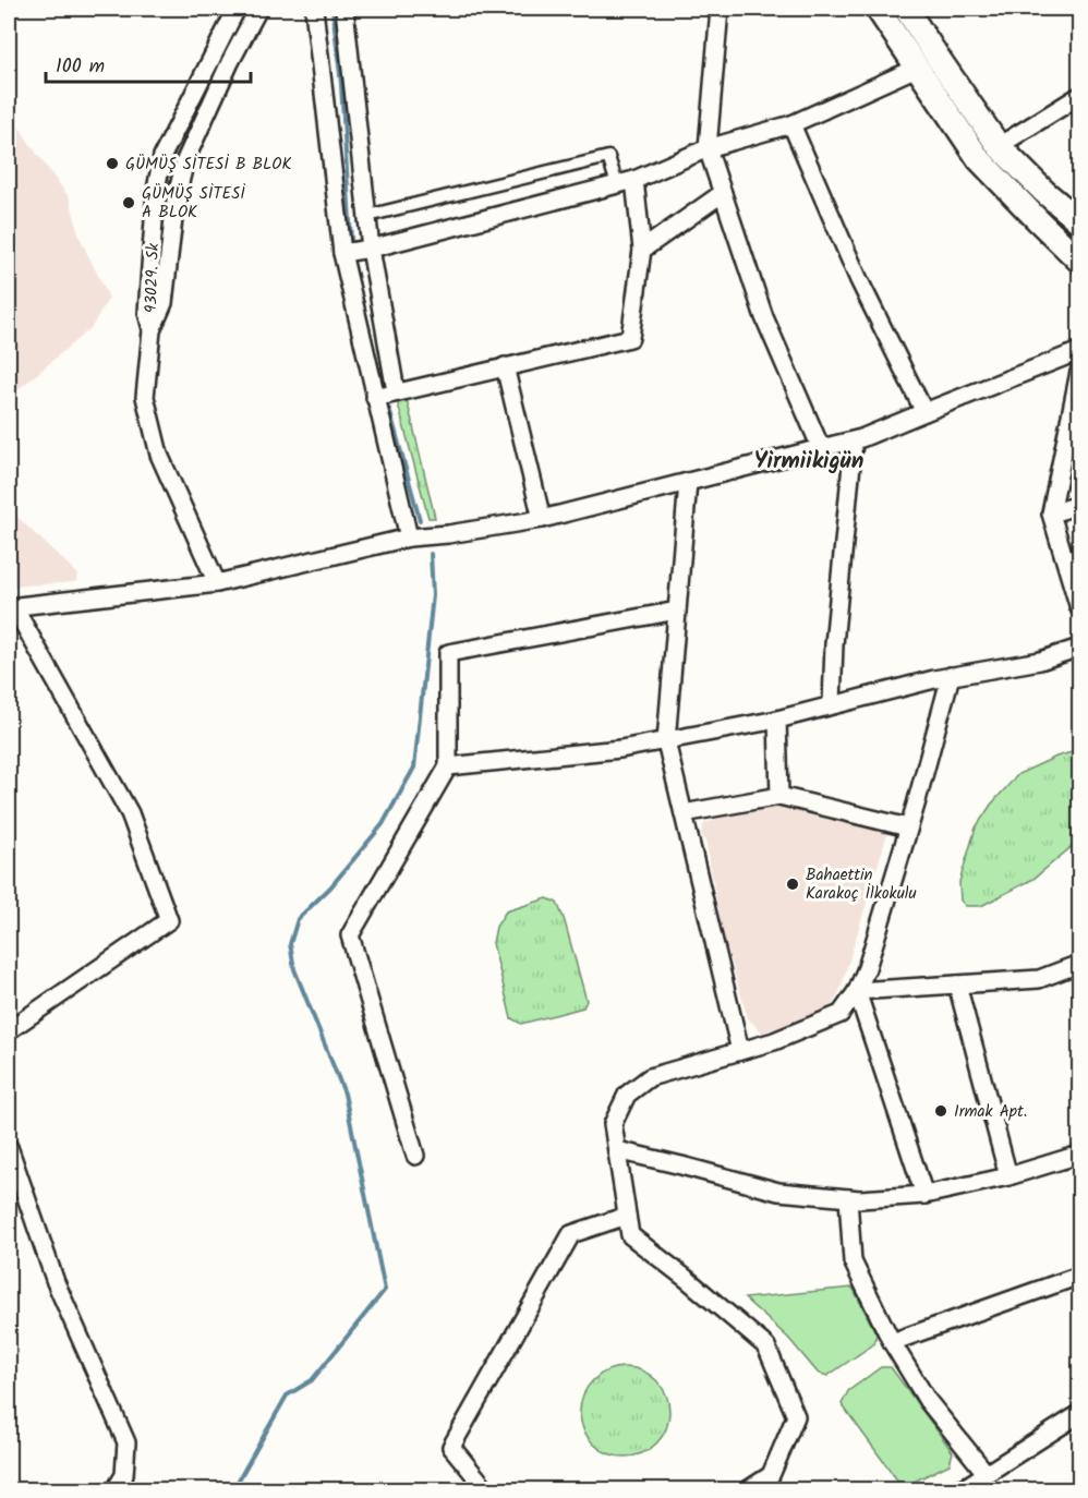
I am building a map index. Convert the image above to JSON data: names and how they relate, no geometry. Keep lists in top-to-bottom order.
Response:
{
  "streets": {
    "street": ["93029. Sk"]
  },
  "districts": ["Yirmiikigün"],
  "places": [
    "GÜMÜŞ SİTESİ B BLOK",
    "GÜMÜŞ SİTESİ A BLOK",
    "Bahaettin Karakoç İlkokulu",
    "Irmak Apt."
  ],
  "scale_bar": "100 m"
}
